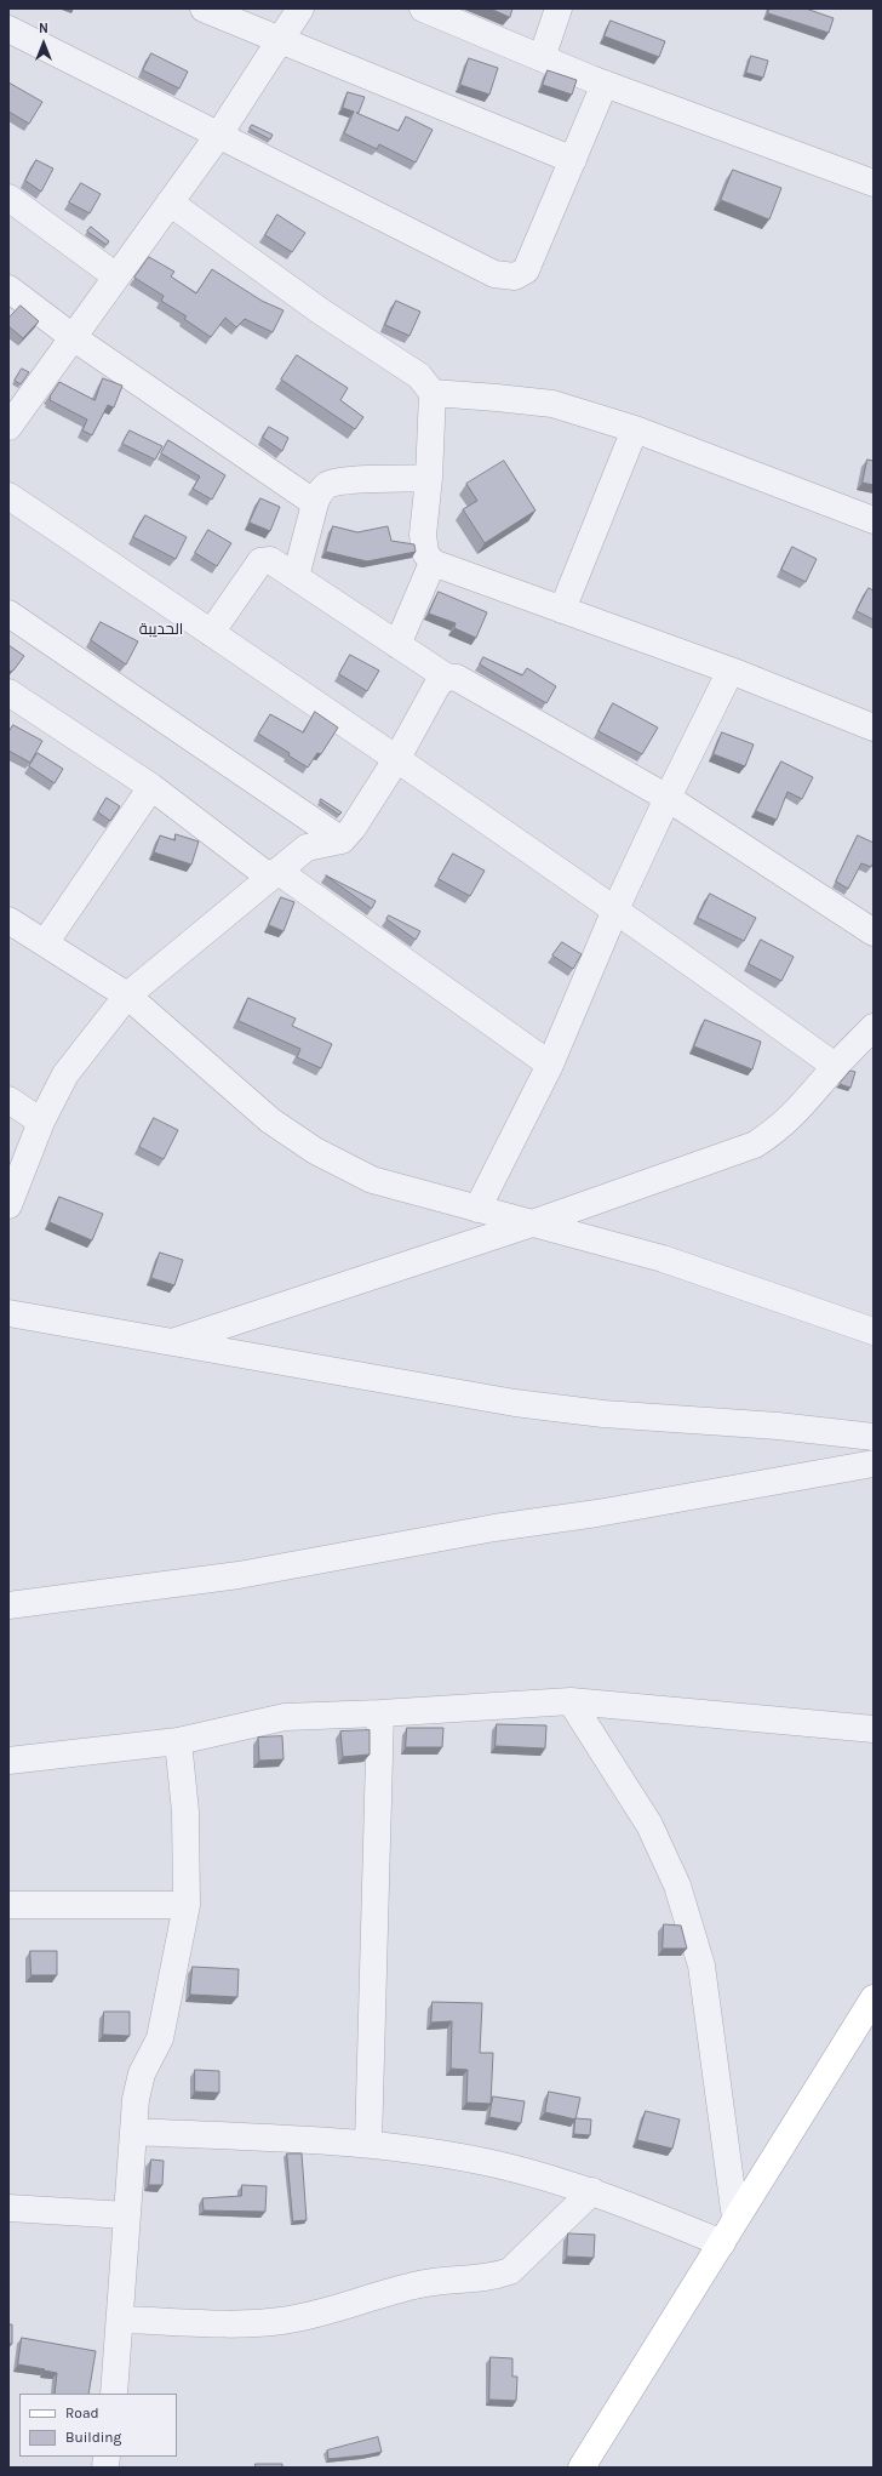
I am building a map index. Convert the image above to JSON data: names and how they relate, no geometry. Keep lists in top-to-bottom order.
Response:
{
  "districts": ["الحديبة"],
  "legend": ["Road", "Building"],
  "north": "top"
}
